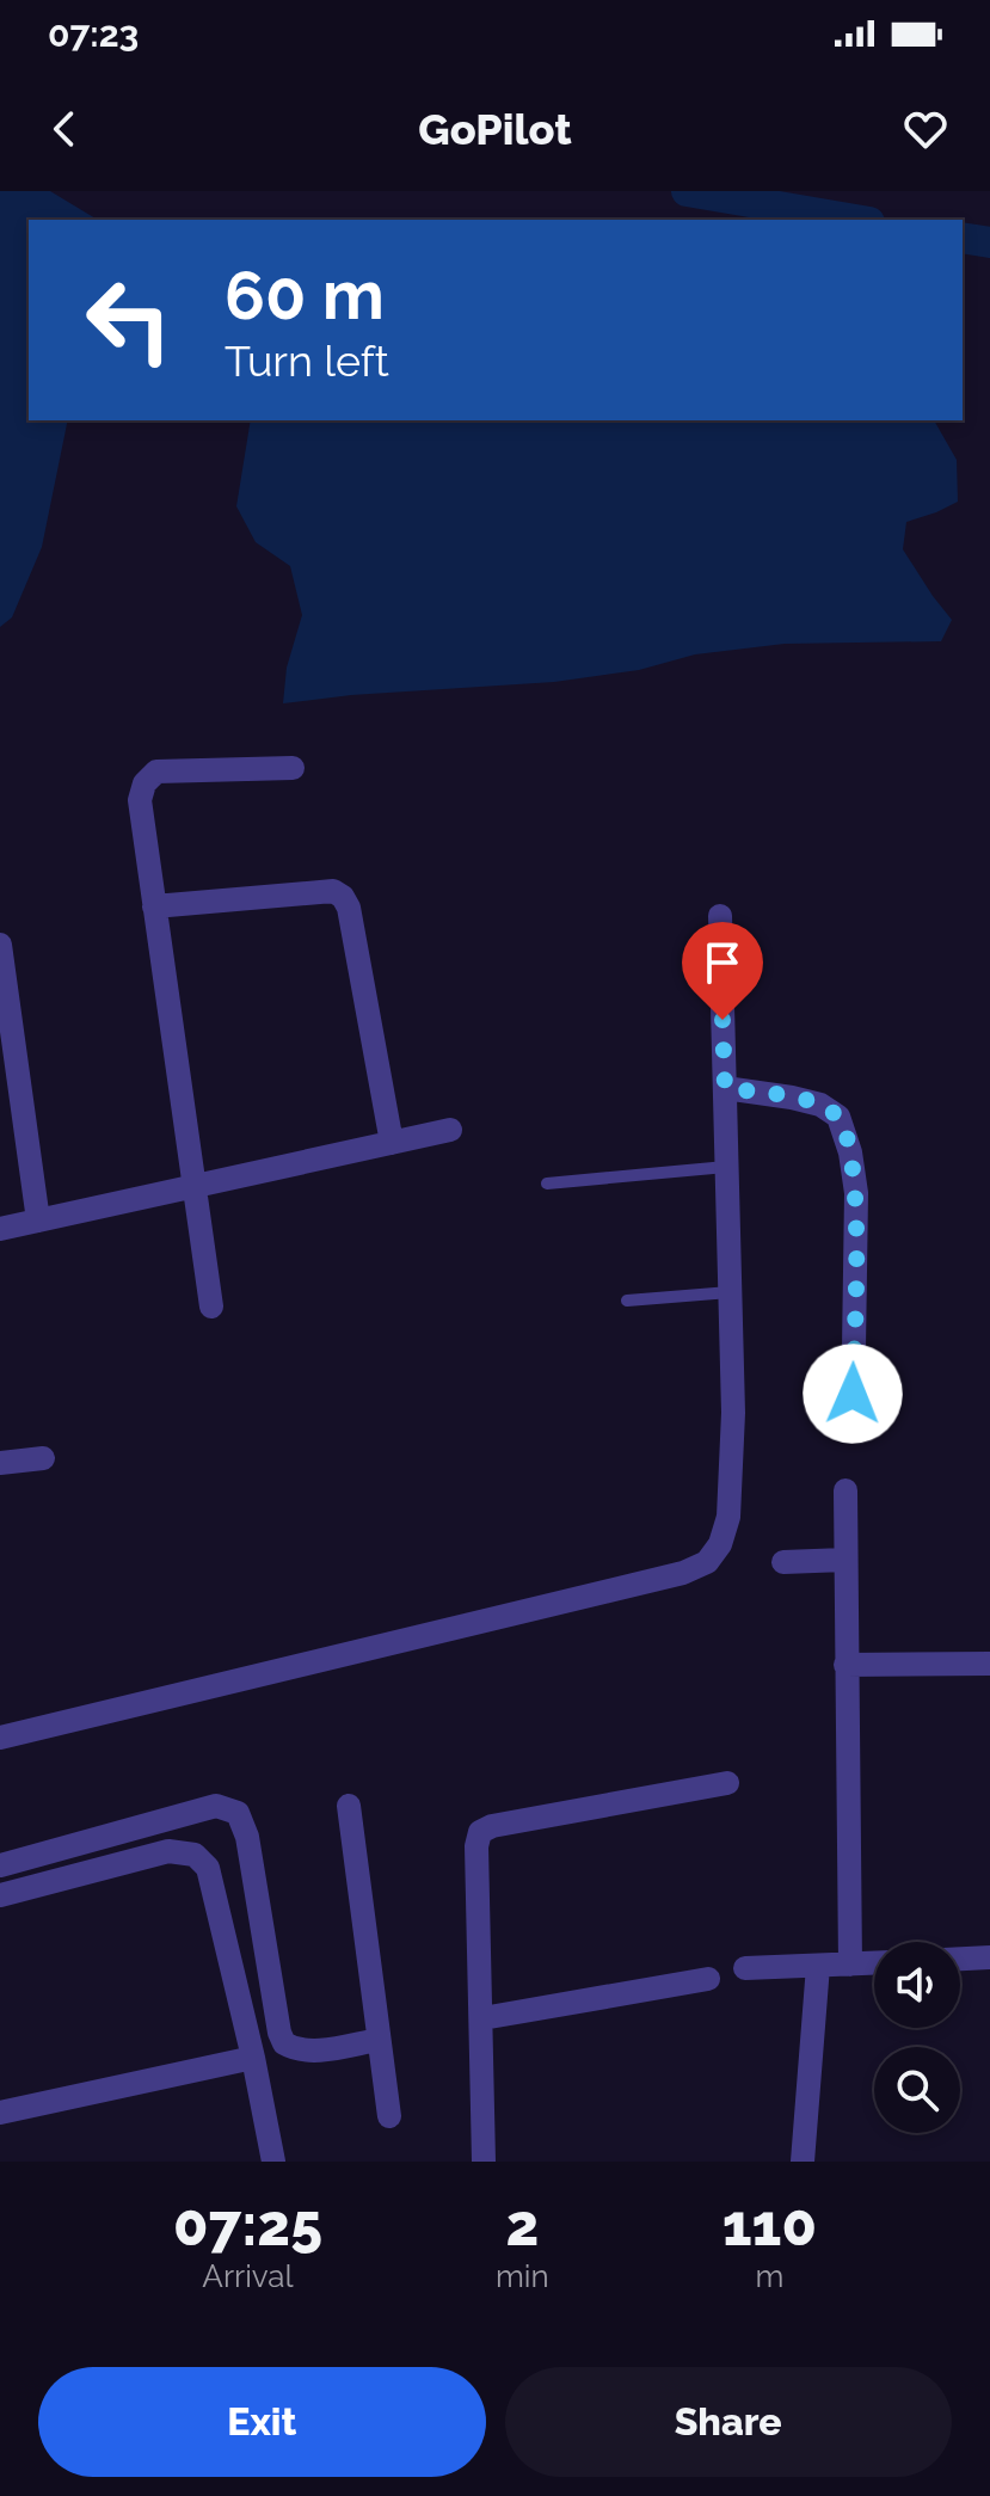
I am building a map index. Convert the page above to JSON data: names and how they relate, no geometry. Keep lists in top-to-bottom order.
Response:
{
  "page": {
    "status": "07:23",
    "header": "GoPilot",
    "turn": ["60 m", "Turn left"],
    "eta": [
      "07:25",
      "Arrival",
      "2",
      "min",
      "110",
      "m"
    ],
    "buttons": ["Exit", "Share"]
  }
}
